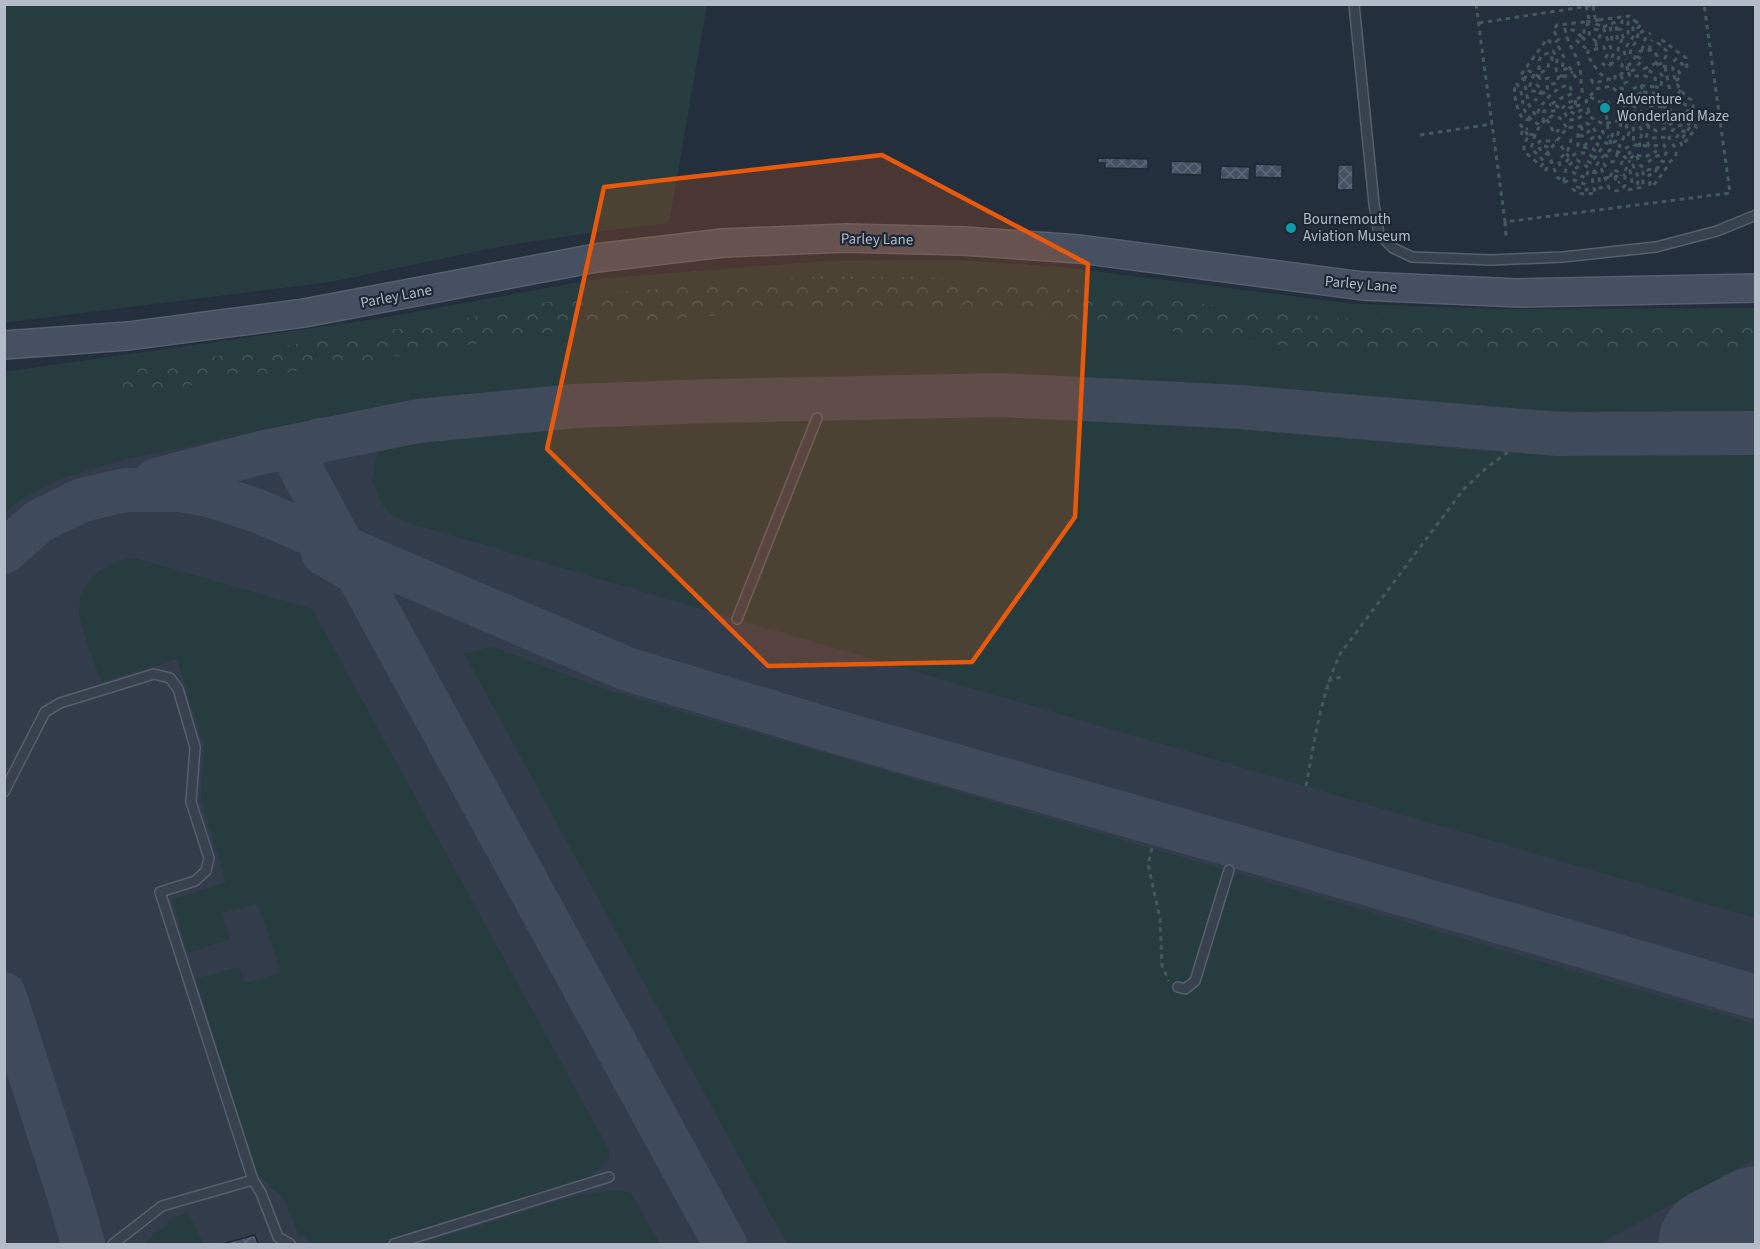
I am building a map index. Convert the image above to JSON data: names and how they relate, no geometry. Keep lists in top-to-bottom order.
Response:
{
  "streets": {
    "main road": ["Parley Lane"]
  },
  "places": ["Adventure Wonderland Maze", "Bournemouth Aviation Museum"]
}
